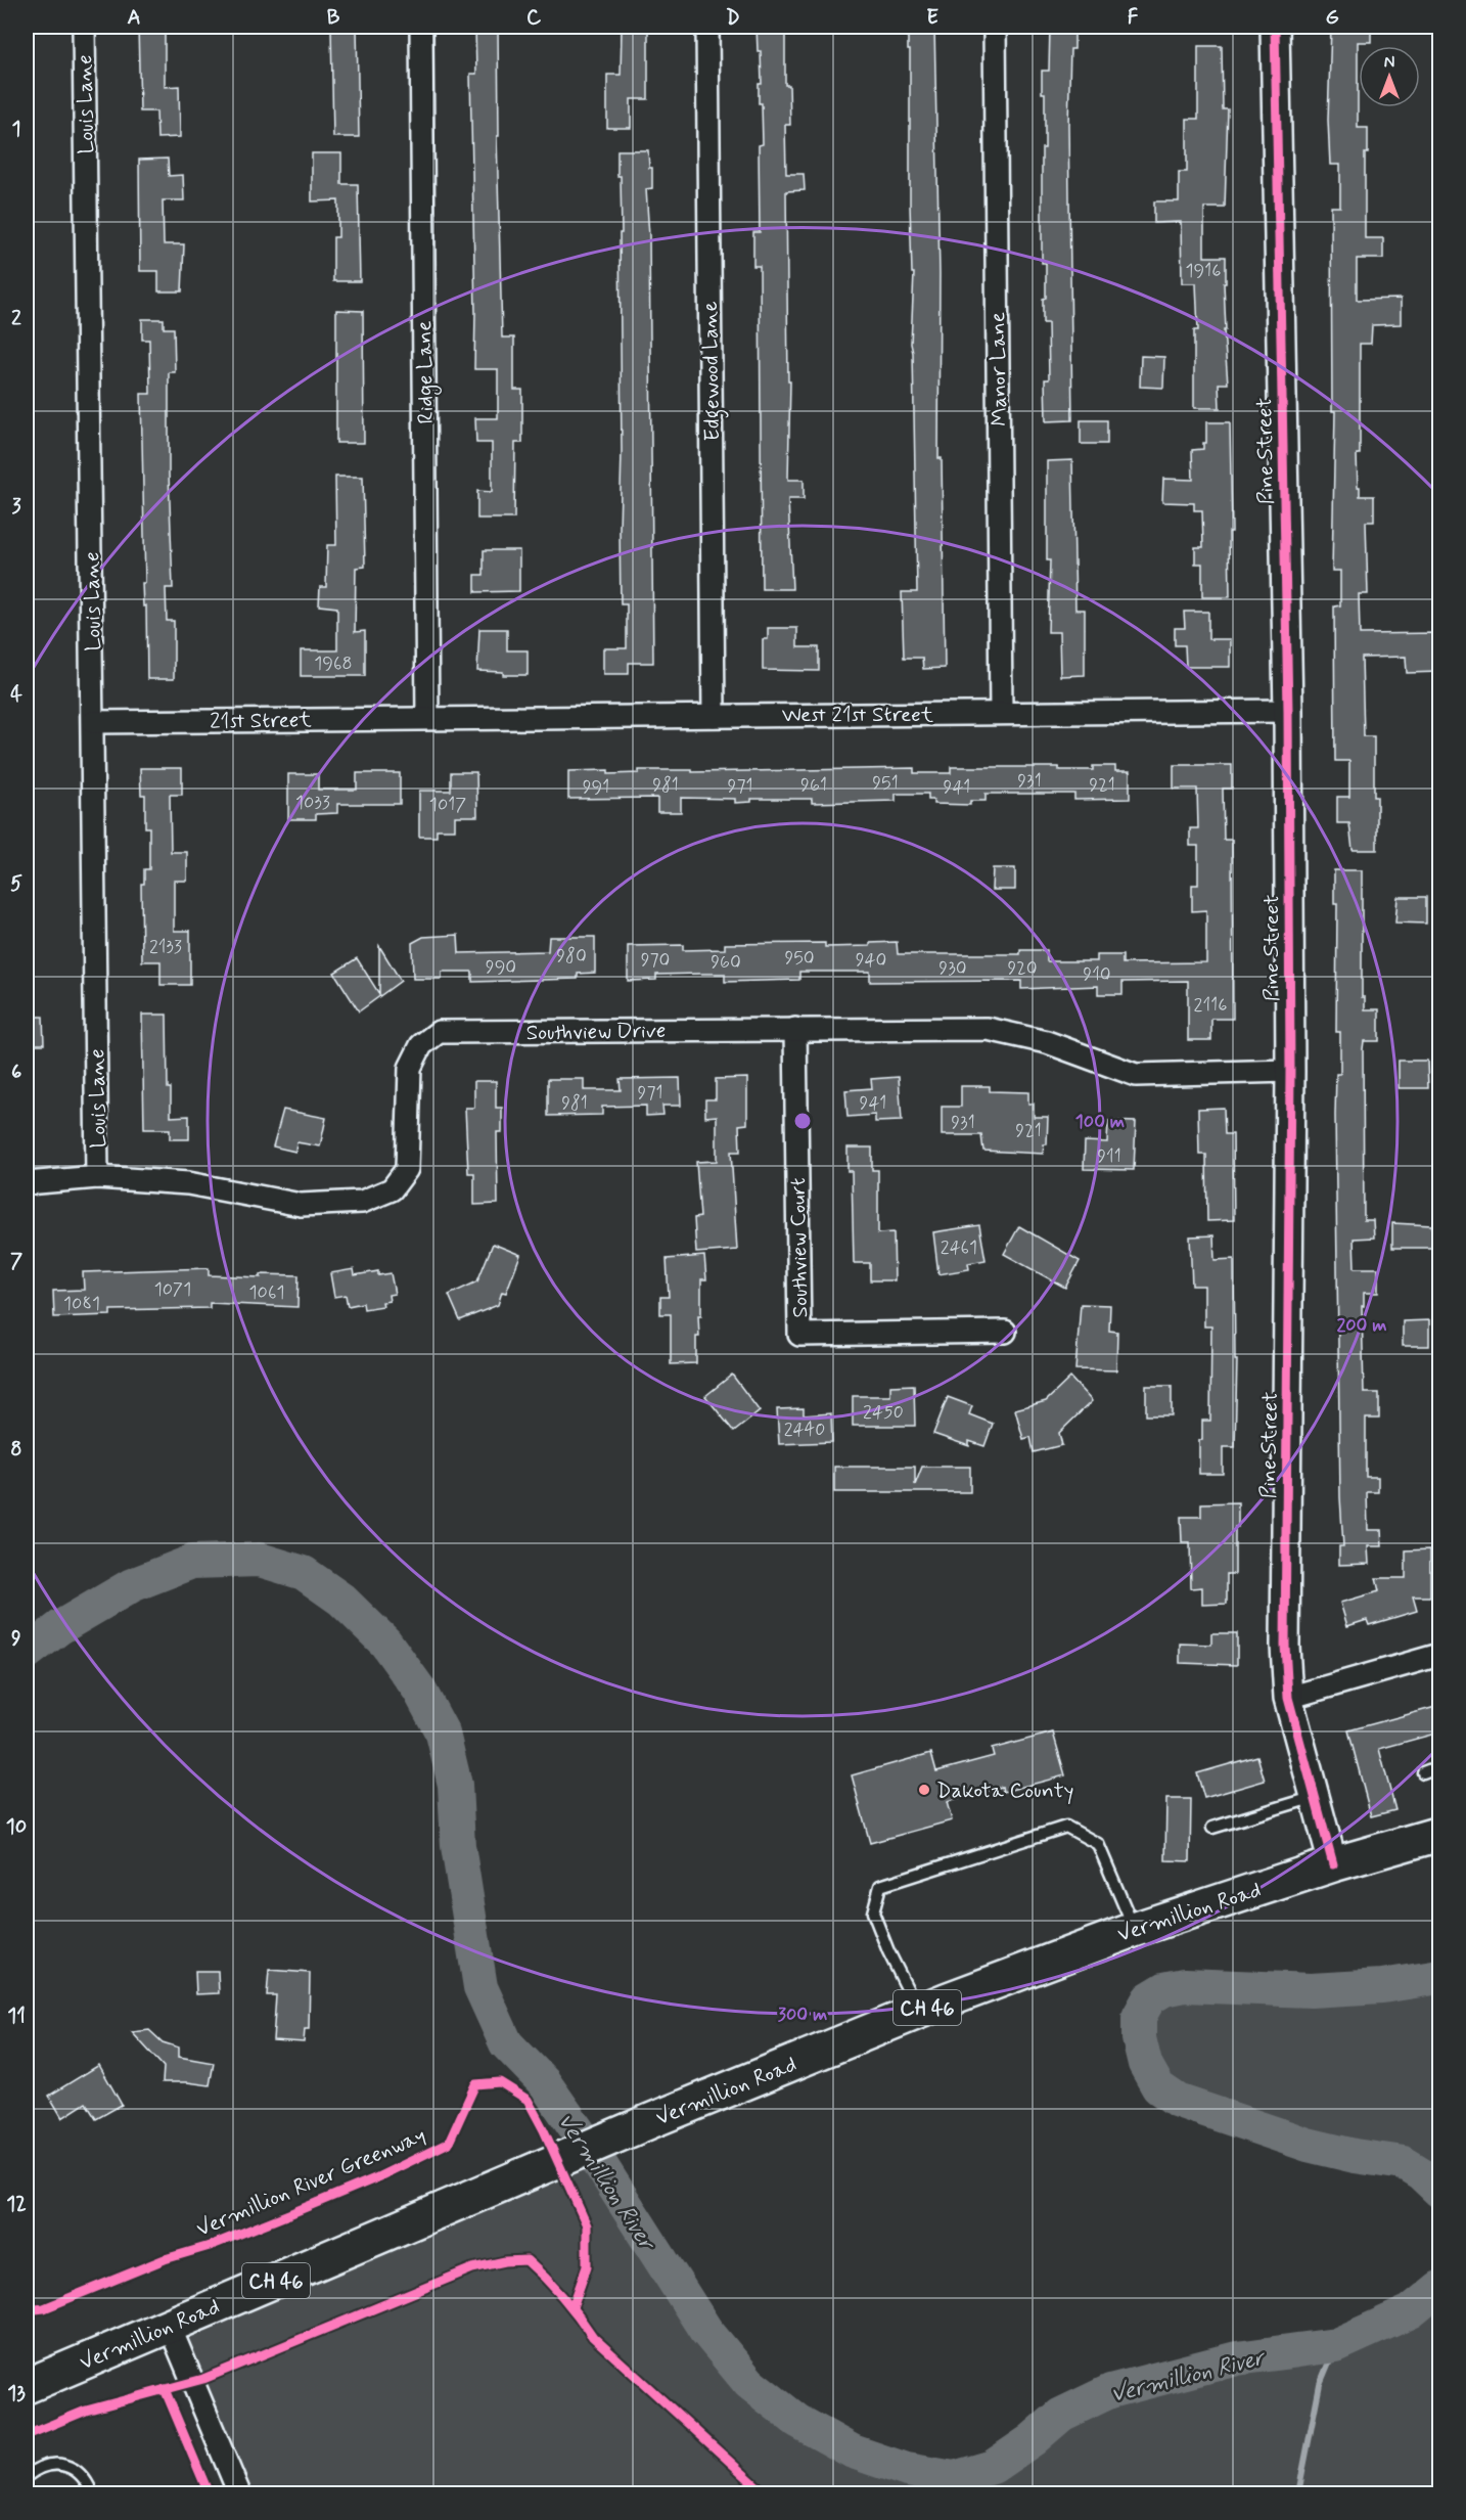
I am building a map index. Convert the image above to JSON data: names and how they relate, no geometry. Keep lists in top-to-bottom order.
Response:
{
  "streets": {
    "main road": ["Vermillion Road", "CH 46"],
    "street": [
      "Louis Lane",
      "Manor Lane",
      "Edgewood Lane",
      "Ridge Lane",
      "Pine Street",
      "West 21st Street",
      "21st Street",
      "Southview Drive",
      "Southview Court"
    ],
    "cycle path": ["Vermillion River Greenway"]
  },
  "crossings": [
    ["Louis Lane", "21st Street"],
    ["Louis Lane", "Southview Drive"],
    ["Manor Lane", "West 21st Street"],
    ["Edgewood Lane", "West 21st Street"],
    ["Ridge Lane", "West 21st Street"],
    ["Ridge Lane", "21st Street"],
    ["Pine Street", "West 21st Street"],
    ["Pine Street", "Southview Drive"],
    ["Pine Street", "Vermillion Road"],
    ["West 21st Street", "21st Street"],
    ["Southview Drive", "Southview Court"]
  ],
  "water": ["Vermillion River"],
  "places": ["Dakota County"],
  "house_numbers": [
    "1916",
    "1968",
    "931",
    "951",
    "981",
    "961",
    "921",
    "971",
    "991",
    "941",
    "1033",
    "1017",
    "2133",
    "980",
    "950",
    "970",
    "940",
    "960",
    "990",
    "930",
    "920",
    "910",
    "2116",
    "971",
    "981",
    "941",
    "931",
    "921",
    "911",
    "2461",
    "1071",
    "1061",
    "1081",
    "2450",
    "2440"
  ],
  "north": "top",
  "grid": {
    "columns": [
      "A",
      "B",
      "C",
      "D",
      "E",
      "F",
      "G"
    ],
    "rows": [
      "1",
      "2",
      "3",
      "4",
      "5",
      "6",
      "7",
      "8",
      "9",
      "10",
      "11",
      "12",
      "13"
    ]
  },
  "rings": ["100 m", "200 m", "300 m"]
}
